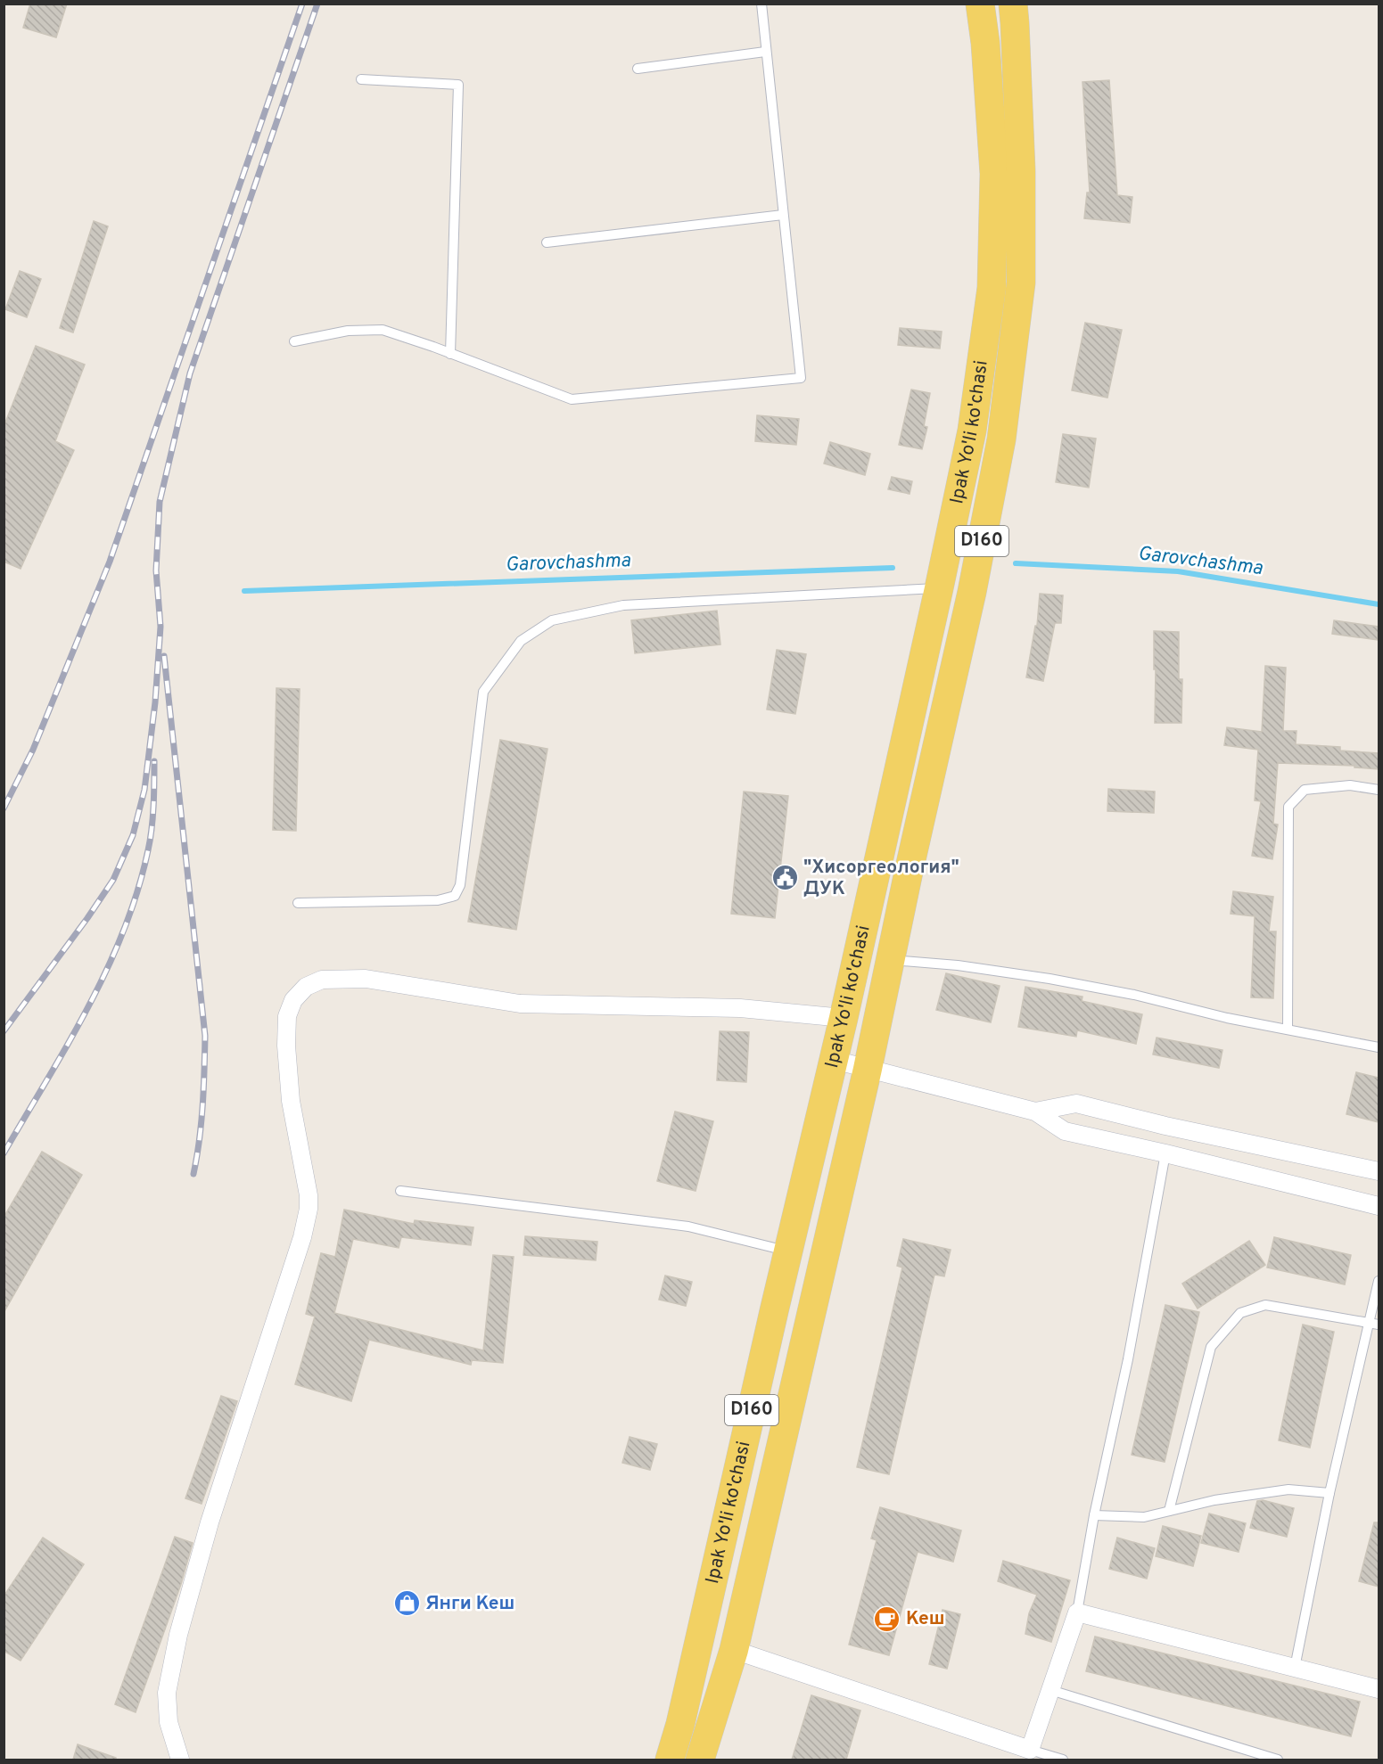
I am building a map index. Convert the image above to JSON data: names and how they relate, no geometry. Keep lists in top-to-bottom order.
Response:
{
  "streets": {
    "main road": ["Ipak Yo'li ko'chasi", "D160"]
  },
  "water": ["Garovchashma"],
  "places": {
    "public building": ["\"Хисоргеология\" ДУК"],
    "shop": ["Янги Кеш"],
    "cafe": ["Кеш"]
  }
}
